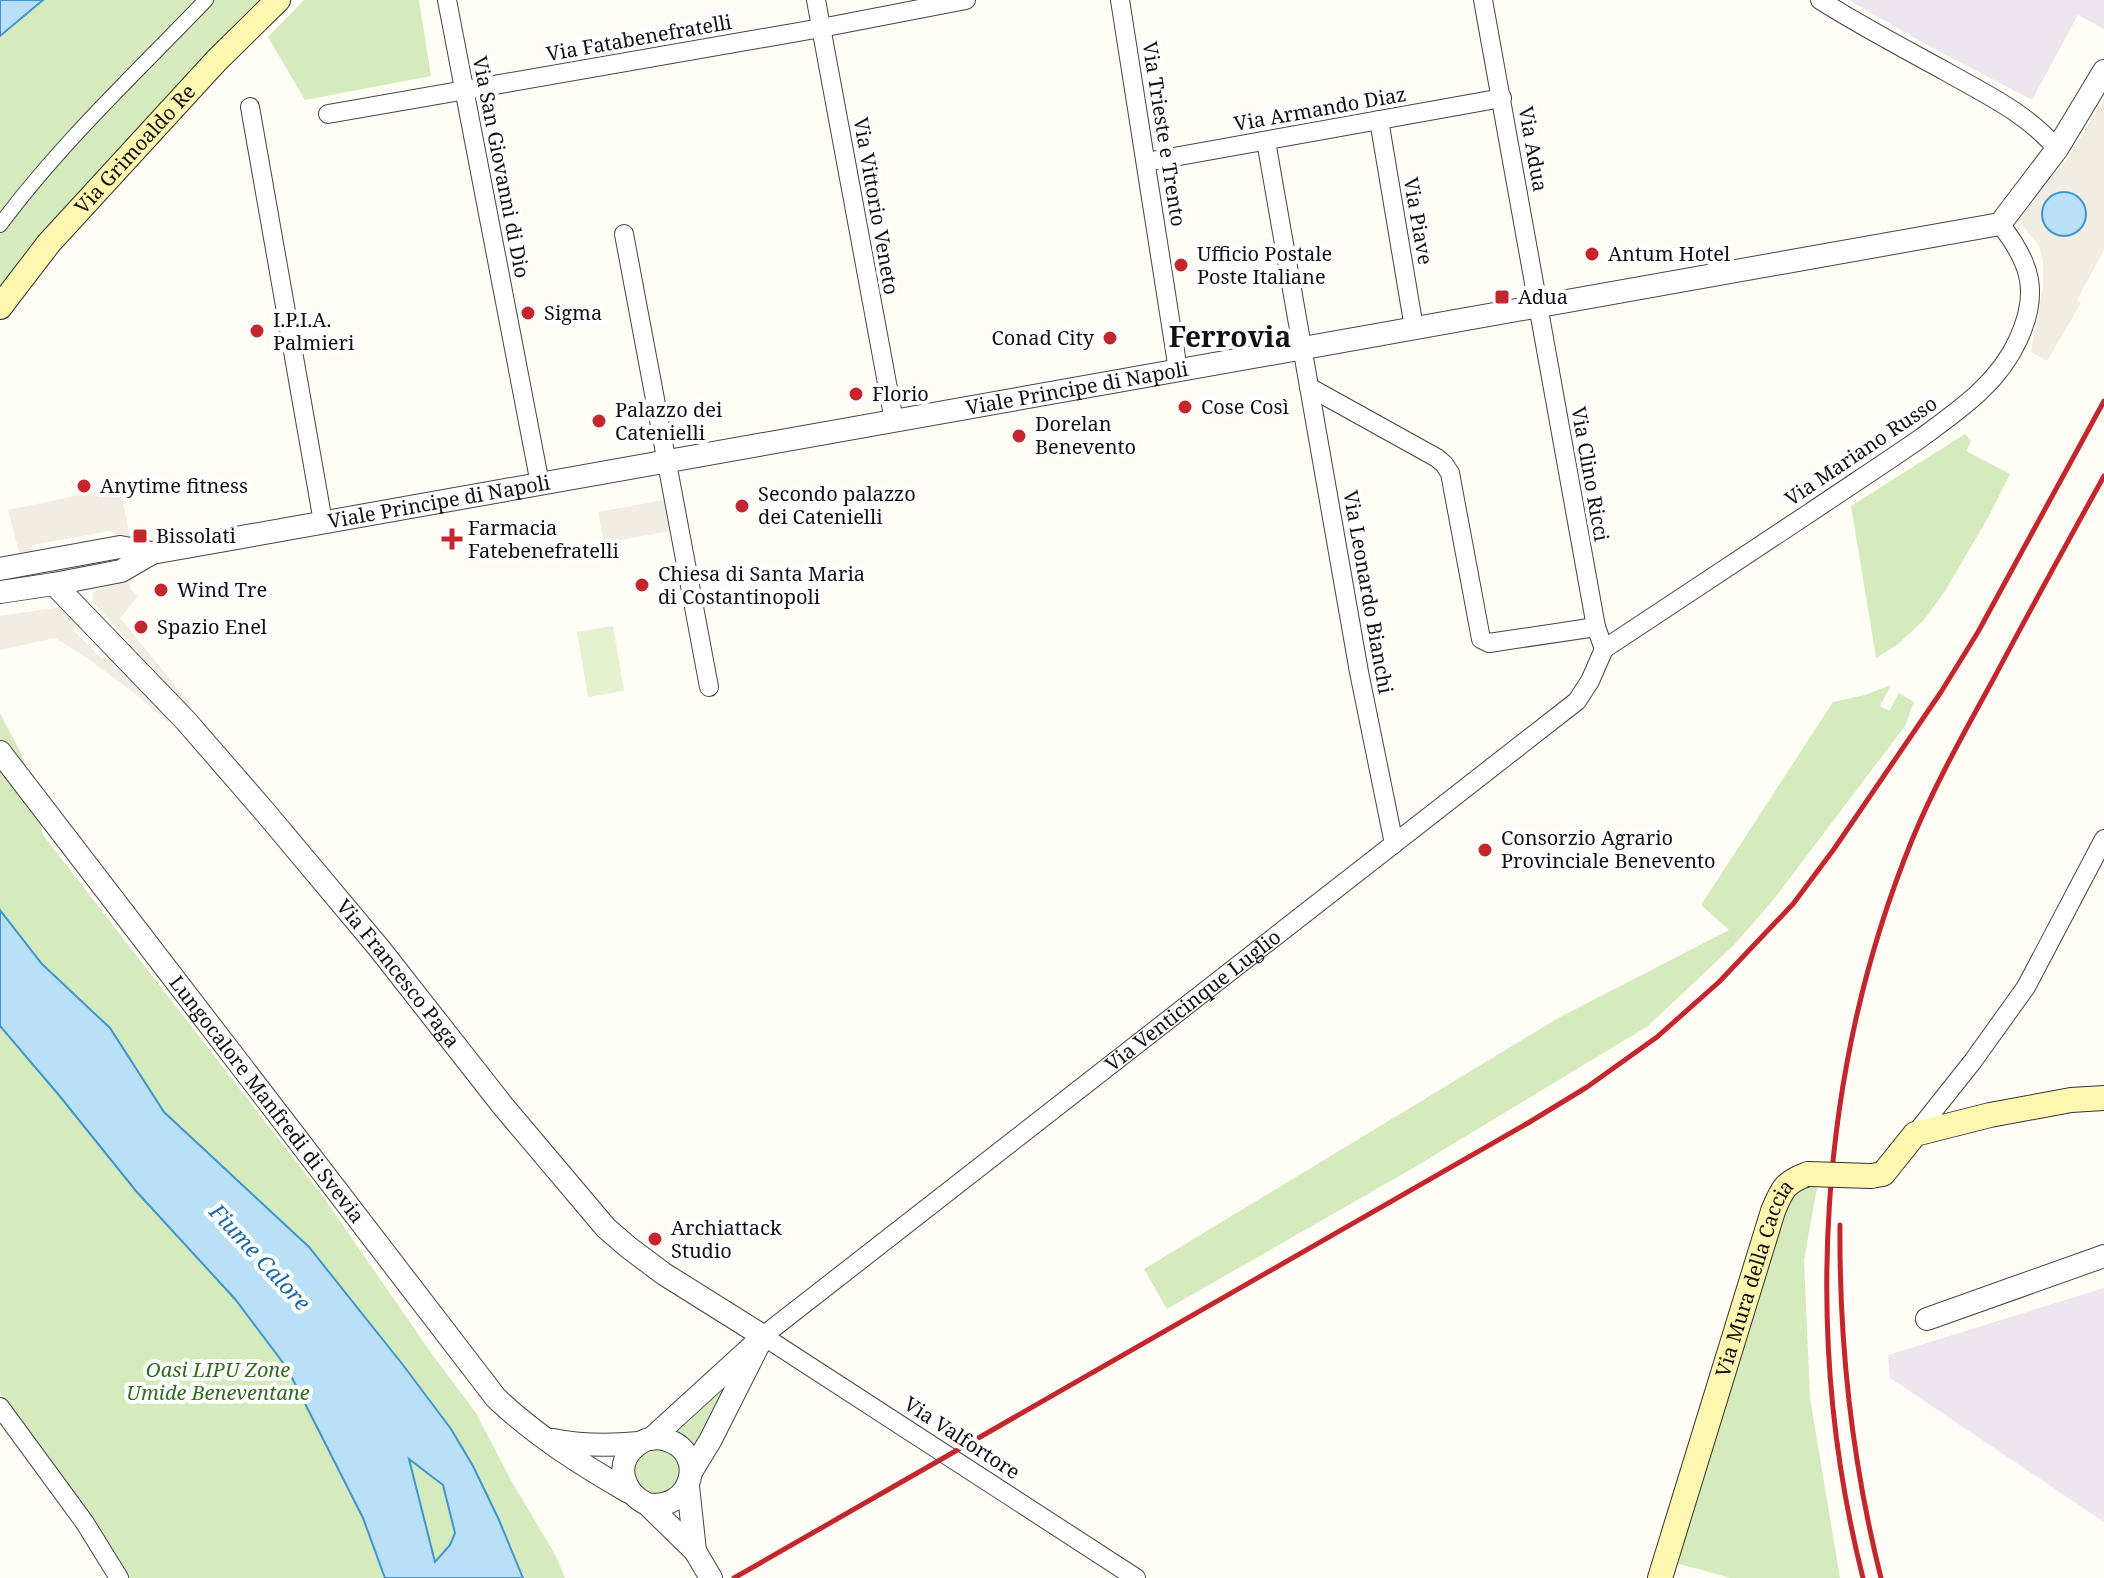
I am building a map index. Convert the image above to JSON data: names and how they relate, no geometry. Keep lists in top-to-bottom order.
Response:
{
  "streets": {
    "main road": ["Via Grimoaldo Re", "Via Mura della Caccia"],
    "street": [
      "Via Fatabenefratelli",
      "Via Armando Diaz",
      "Via Trieste e Trento",
      "Via Adua",
      "Via San Giovanni di Dio",
      "Via Vittorio Veneto",
      "Via Piave",
      "Viale Principe di Napoli",
      "Via Mariano Russo",
      "Via Clino Ricci",
      "Via Leonardo Bianchi",
      "Via Francesco Paga",
      "Via Venticinque Luglio",
      "Lungocalore Manfredi di Svevia",
      "Via Valfortore"
    ]
  },
  "crossings": [
    ["Via Fatabenefratelli", "Via San Giovanni di Dio"],
    ["Via Fatabenefratelli", "Via Vittorio Veneto"],
    ["Via Armando Diaz", "Via Trieste e Trento"],
    ["Via Armando Diaz", "Via Adua"],
    ["Via Armando Diaz", "Via Piave"],
    ["Via Armando Diaz", "Via Leonardo Bianchi"],
    ["Via Trieste e Trento", "Viale Principe di Napoli"],
    ["Via Adua", "Viale Principe di Napoli"],
    ["Via Adua", "Via Clino Ricci"],
    ["Via San Giovanni di Dio", "Viale Principe di Napoli"],
    ["Via Vittorio Veneto", "Viale Principe di Napoli"],
    ["Via Piave", "Viale Principe di Napoli"],
    ["Viale Principe di Napoli", "Via Mariano Russo"],
    ["Viale Principe di Napoli", "Via Clino Ricci"],
    ["Viale Principe di Napoli", "Via Leonardo Bianchi"],
    ["Via Mariano Russo", "Via Clino Ricci"],
    ["Via Mariano Russo", "Via Venticinque Luglio"],
    ["Via Clino Ricci", "Via Venticinque Luglio"],
    ["Via Leonardo Bianchi", "Via Venticinque Luglio"],
    ["Via Francesco Paga", "Via Venticinque Luglio"],
    ["Via Francesco Paga", "Via Valfortore"],
    ["Via Venticinque Luglio", "Lungocalore Manfredi di Svevia"],
    ["Via Venticinque Luglio", "Via Valfortore"]
  ],
  "districts": ["Ferrovia"],
  "water": ["Fiume Calore"],
  "parks": ["Oasi LIPU Zone Umide Beneventane"],
  "places": {
    "other": [
      "Antum Hotel",
      "Ufficio Postale Poste Italiane",
      "Sigma",
      "I.P.I.A. Palmieri",
      "Conad City",
      "Florio",
      "Cose Così",
      "Palazzo dei Catenielli",
      "Dorelan Benevento",
      "Anytime fitness",
      "Secondo palazzo dei Catenielli",
      "Chiesa di Santa Maria di Costantinopoli",
      "Wind Tre",
      "Spazio Enel",
      "Consorzio Agrario Provinciale Benevento",
      "Archiattack Studio"
    ],
    "transit": ["Adua", "Bissolati"],
    "health": ["Farmacia Fatebenefratelli"]
  }
}
